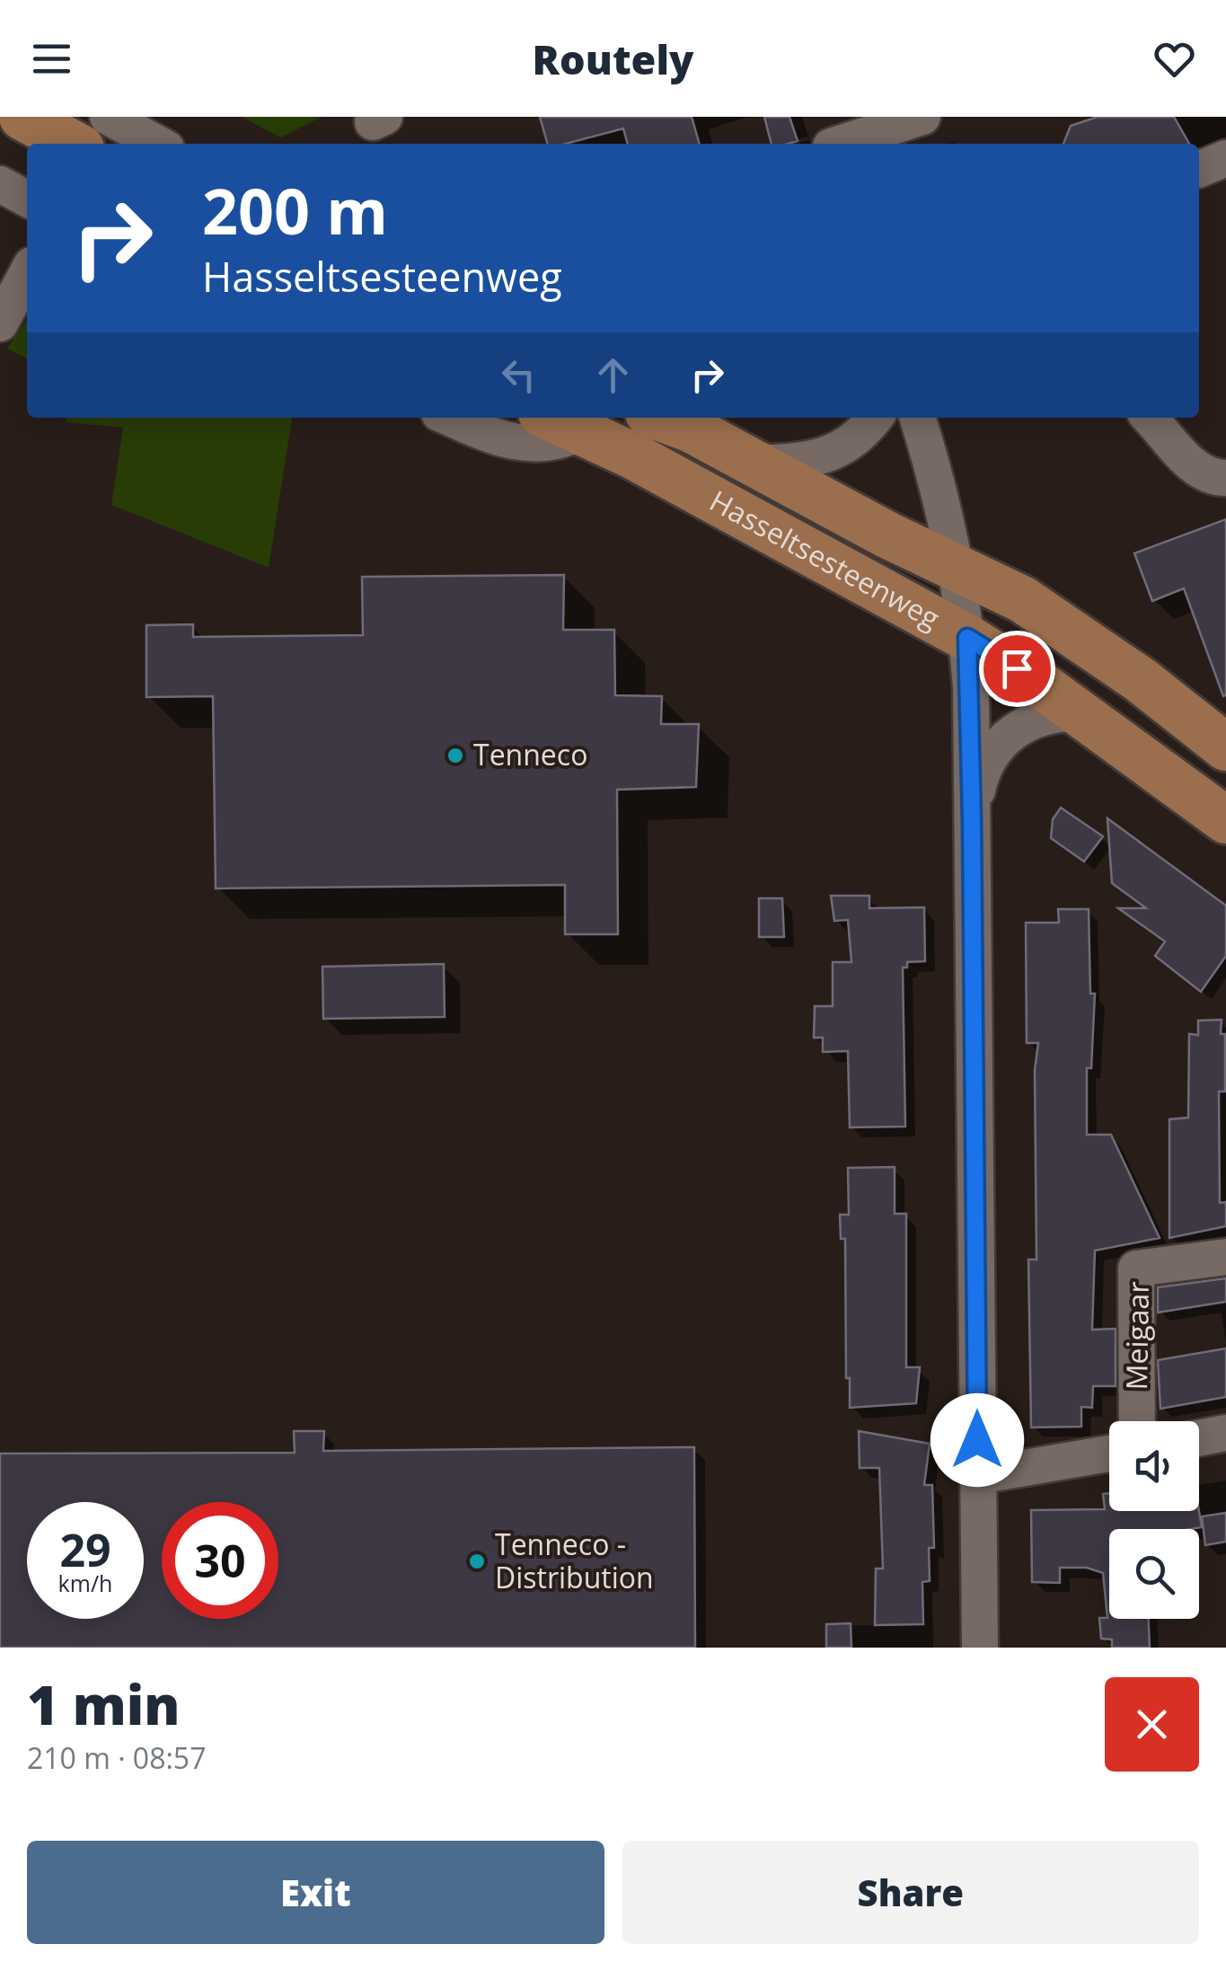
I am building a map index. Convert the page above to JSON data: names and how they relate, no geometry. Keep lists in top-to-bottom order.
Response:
{
  "streets": {
    "main road": ["Hasseltsesteenweg"],
    "street": ["Meigaar"]
  },
  "places": ["Tenneco", "Tenneco - Distribution"],
  "page": {
    "header": "Routely",
    "turn": ["200 m", "Hasseltsesteenweg"],
    "speed": "29 km/h",
    "limit": "30",
    "heading": ["1 min", "210 m · 08:57"],
    "buttons": ["Exit", "Share"]
  }
}
